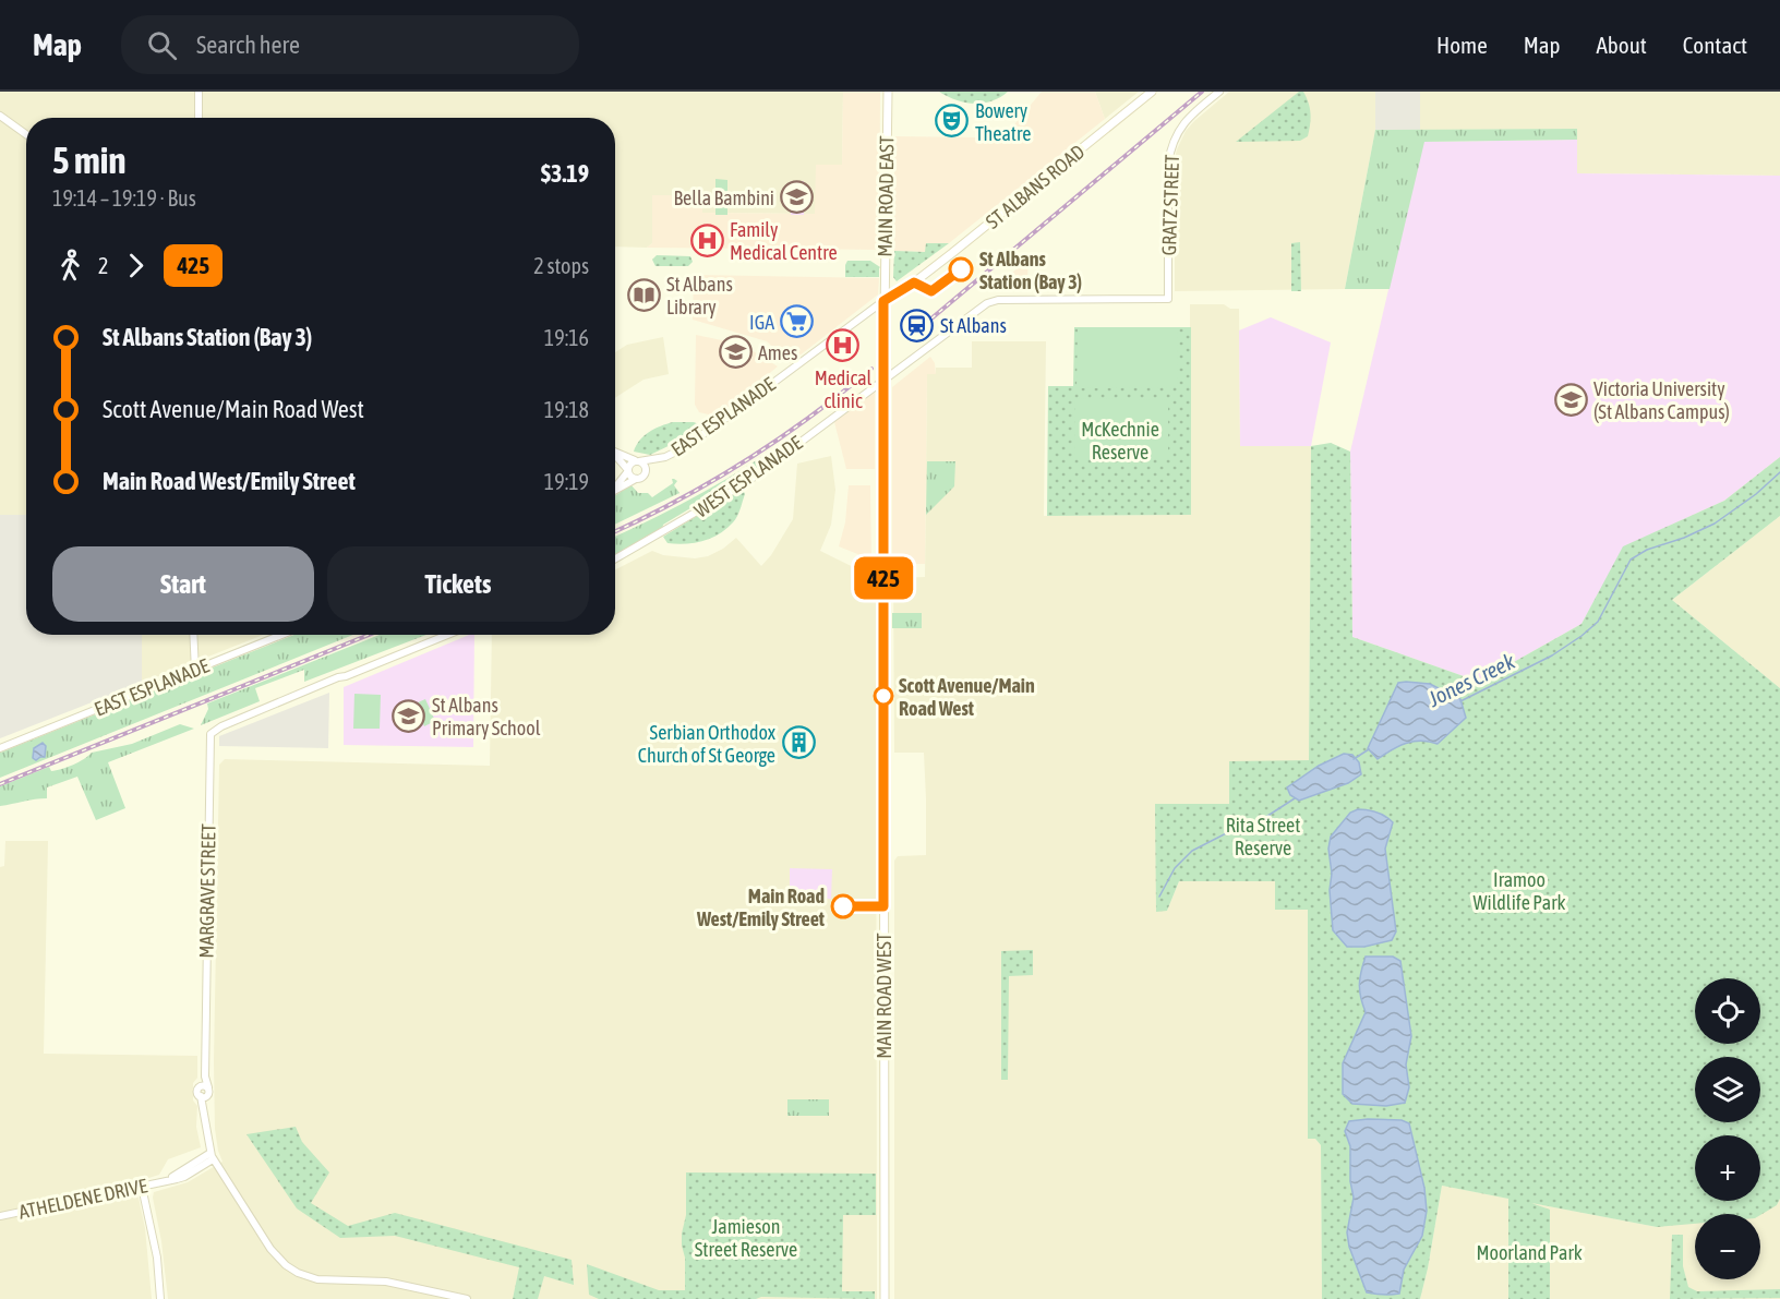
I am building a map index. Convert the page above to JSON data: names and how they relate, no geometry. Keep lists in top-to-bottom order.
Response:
{
  "streets": {
    "main road": ["ST ALBANS ROAD", "MAIN ROAD EAST", "MAIN ROAD WEST"],
    "street": [
      "GRATZ STREET",
      "EAST ESPLANADE",
      "WEST ESPLANADE",
      "MARGRAVE STREET",
      "ATHELDENE DRIVE"
    ]
  },
  "crossings": [
    ["ST ALBANS ROAD", "MAIN ROAD EAST"],
    ["ST ALBANS ROAD", "EAST ESPLANADE"],
    ["MAIN ROAD EAST", "EAST ESPLANADE"],
    ["MAIN ROAD EAST", "WEST ESPLANADE"],
    ["MAIN ROAD EAST", "MAIN ROAD WEST"],
    ["GRATZ STREET", "WEST ESPLANADE"],
    ["WEST ESPLANADE", "MAIN ROAD WEST"],
    ["MARGRAVE STREET", "ATHELDENE DRIVE"]
  ],
  "water": ["Jones Creek"],
  "parks": [
    "McKechnie Reserve",
    "Rita Street Reserve",
    "Iramoo Wildlife Park",
    "Jamieson Street Reserve",
    "Moorland Park"
  ],
  "places": {
    "theatre": ["Bowery Theatre"],
    "school or university": [
      "Bella Bambini",
      "Ames",
      "Victoria University (St Albans Campus)",
      "St Albans Primary School"
    ],
    "hospital": ["Family Medical Centre", "Medical clinic"],
    "other": ["St Albans Station (Bay 3)", "Scott Avenue/Main Road West", "Main Road West/Emily Street"],
    "library": ["St Albans Library"],
    "supermarket": ["IGA"],
    "station": ["St Albans"],
    "building": ["Serbian Orthodox Church of St George"]
  },
  "lines": ["bus line 425"],
  "page": {
    "header": "Map",
    "search": "Search here",
    "nav": [
      "Home",
      "Map",
      "About",
      "Contact"
    ],
    "on_map": "425",
    "heading": ["5 min", "19:14 – 19:19 · Bus", "$3.19"],
    "legs": ["2", "425", "2 stops"],
    "list": [
      {
        "name": "St Albans Station (Bay 3)",
        "value": "19:16"
      },
      {
        "name": "Scott Avenue/Main Road West",
        "value": "19:18"
      },
      {
        "name": "Main Road West/Emily Street",
        "value": "19:19"
      }
    ],
    "buttons": ["Start", "Tickets"],
    "map_buttons": ["+", "−"]
  }
}
